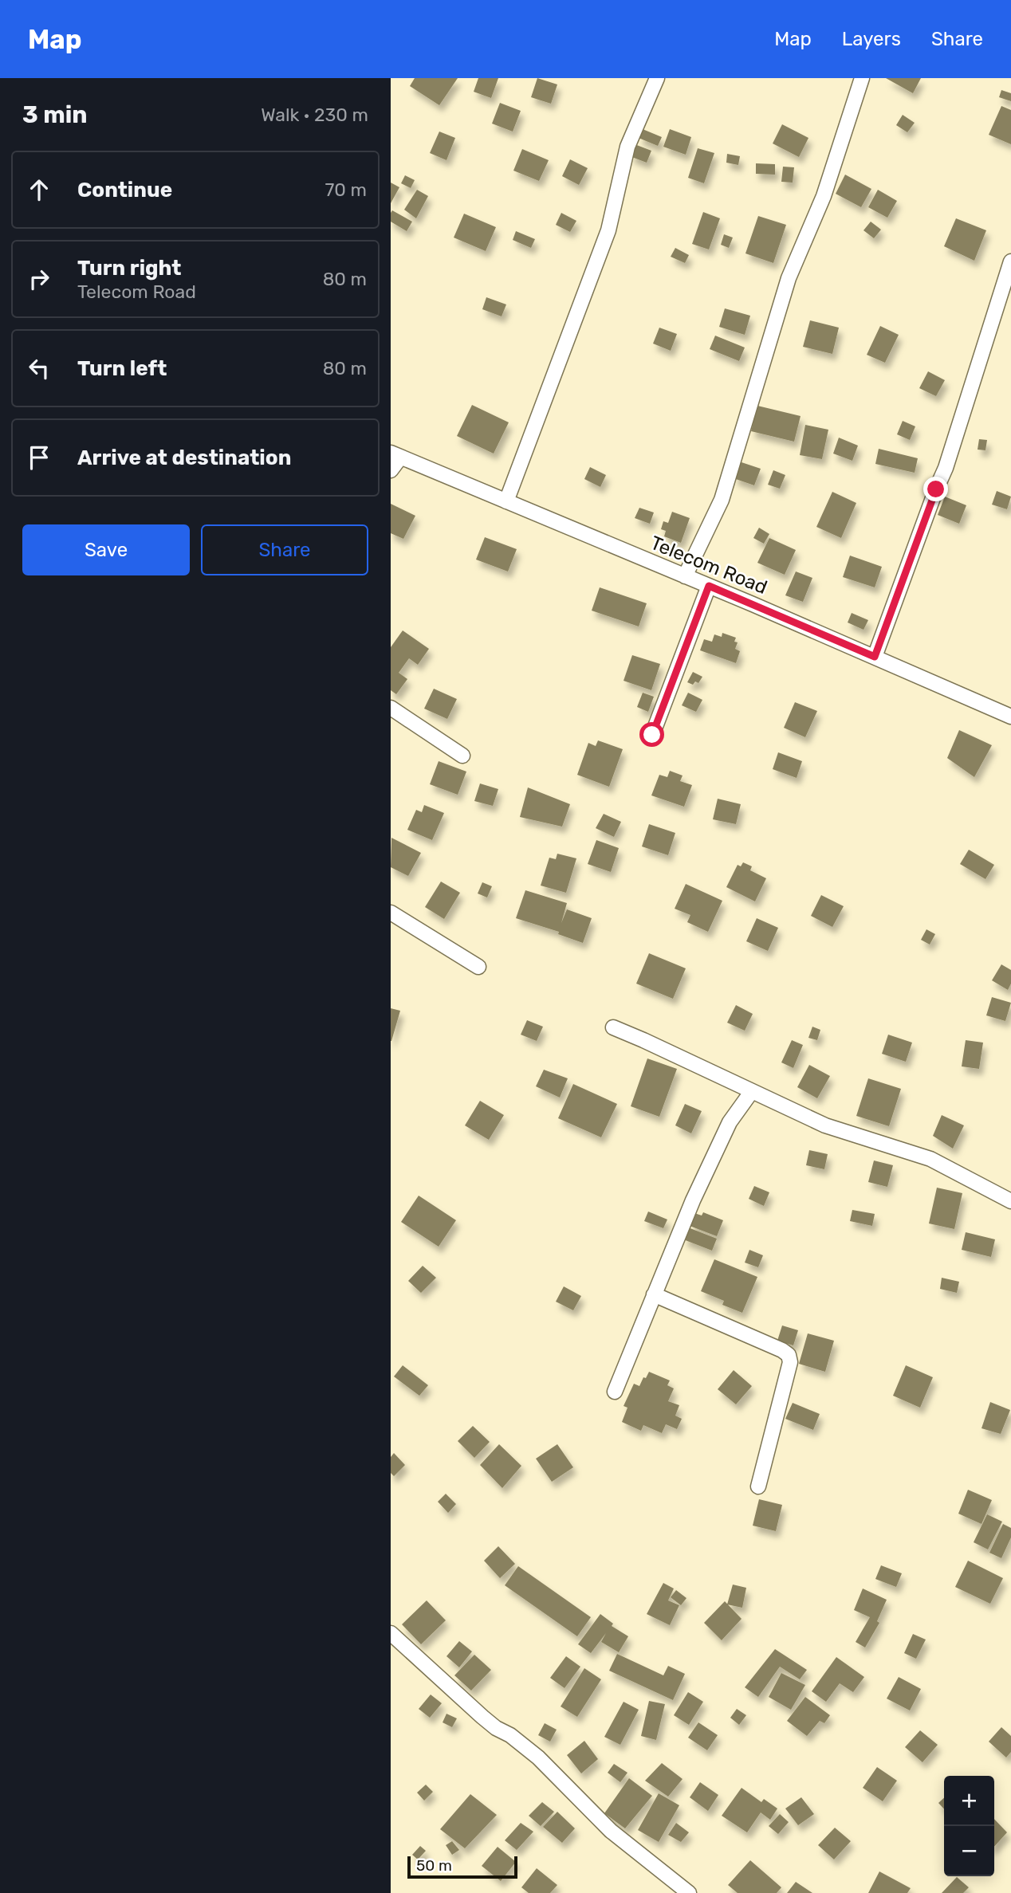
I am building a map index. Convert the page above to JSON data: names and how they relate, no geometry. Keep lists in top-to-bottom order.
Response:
{
  "streets": {
    "street": ["Telecom Road"]
  },
  "scale_bar": "50 m",
  "page": {
    "header": "Map",
    "nav": ["Map", "Layers", "Share"],
    "heading": ["3 min", "Walk · 230 m"],
    "list": [
      ["Continue", "70 m"],
      ["Turn right", "Telecom Road", "80 m"],
      ["Turn left", "80 m"],
      "Arrive at destination"
    ],
    "buttons": ["Save", "Share"],
    "map_buttons": ["+", "−"],
    "scale": "50 m"
  }
}
